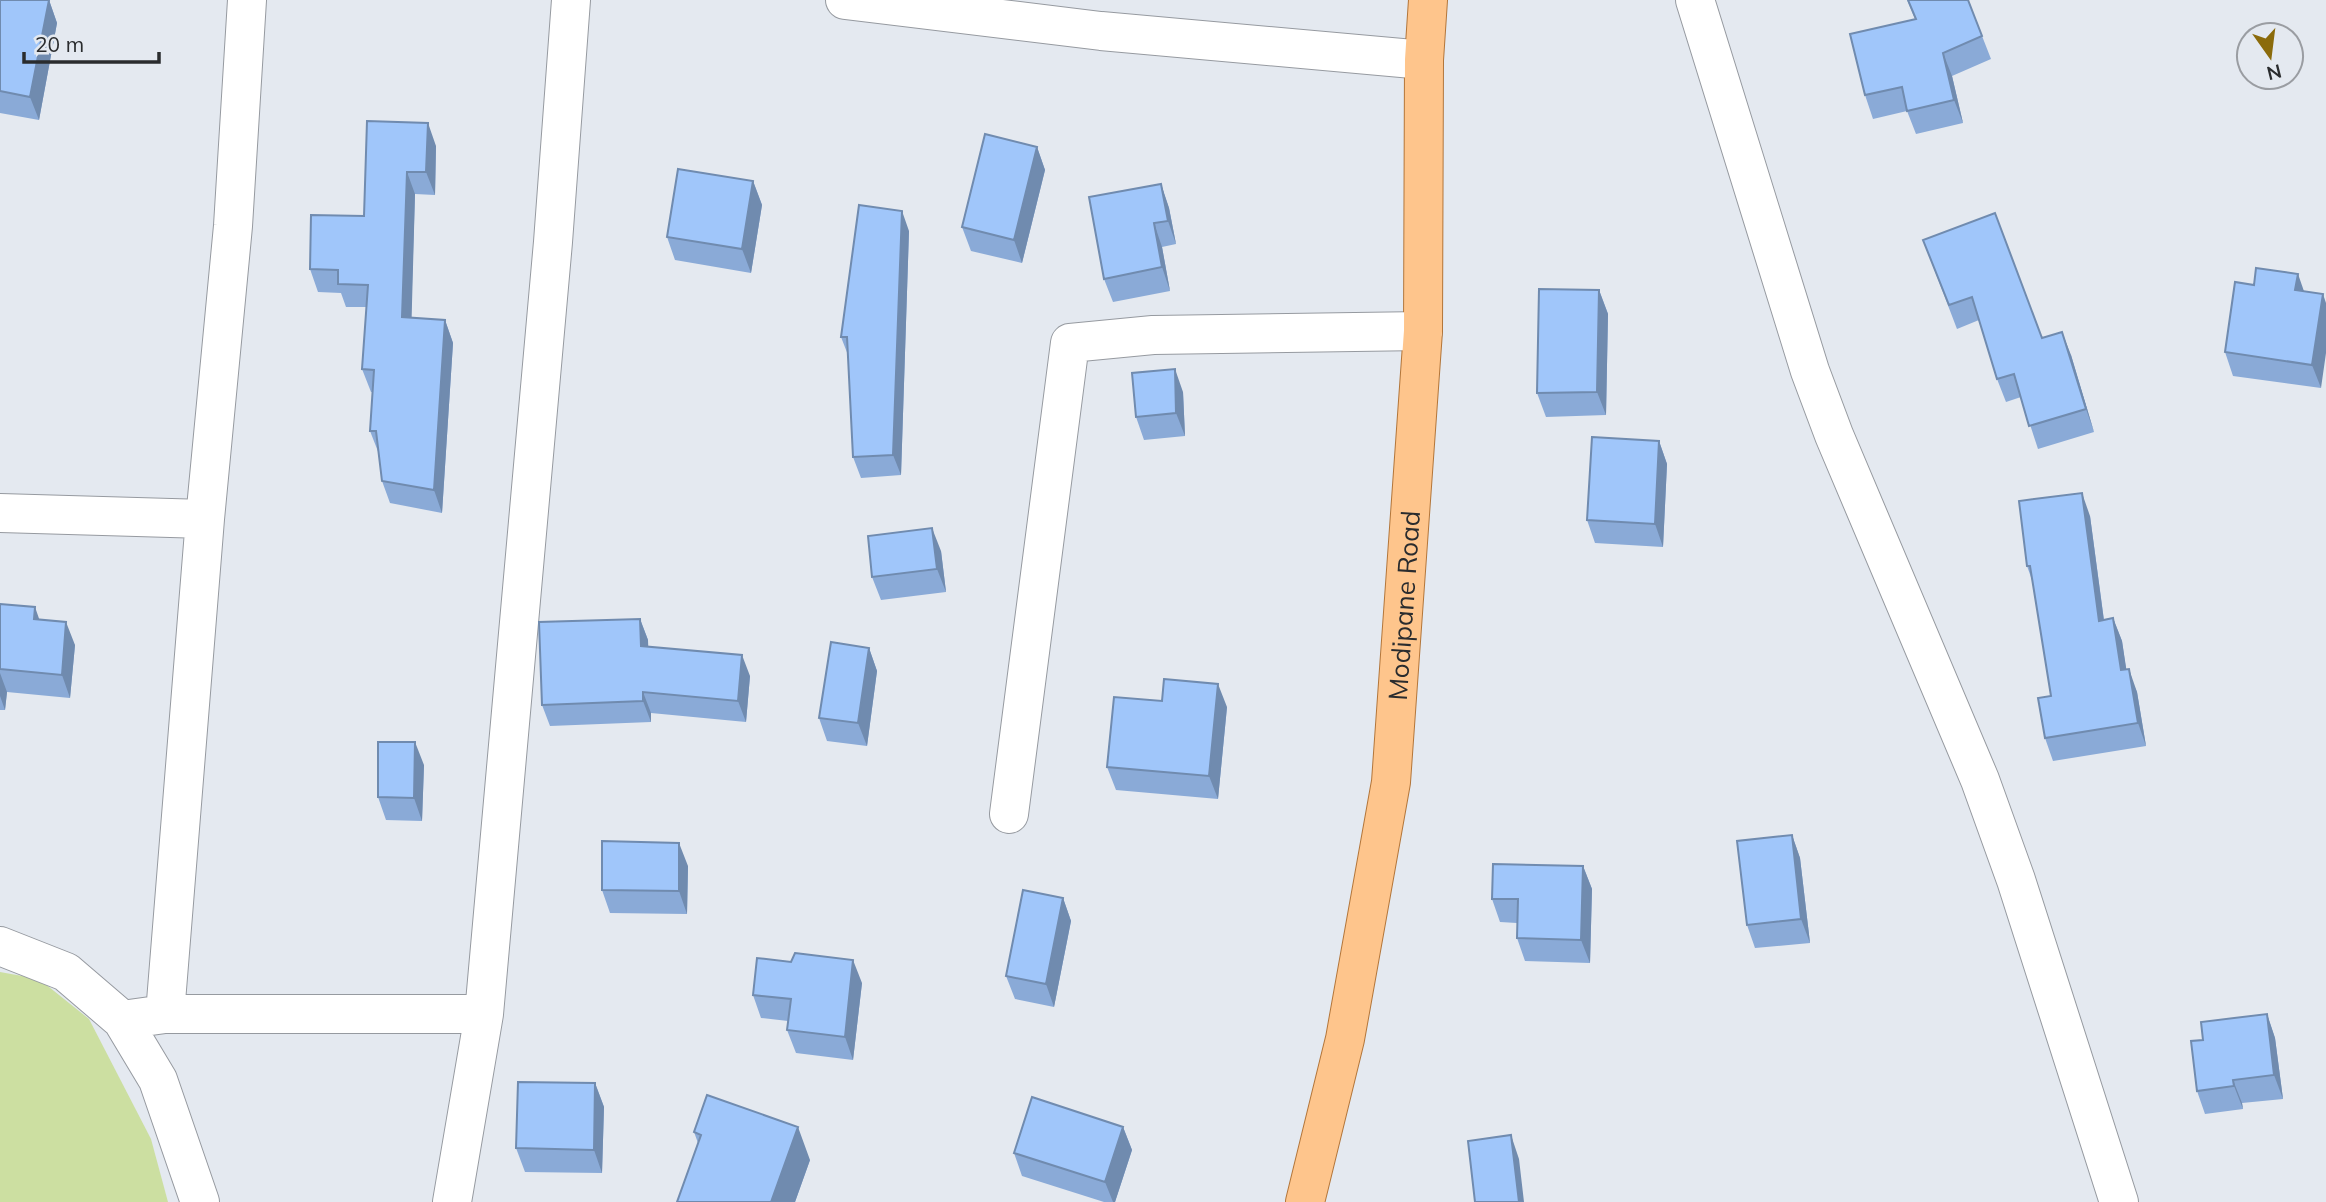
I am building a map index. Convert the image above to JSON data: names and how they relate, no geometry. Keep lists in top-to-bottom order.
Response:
{
  "streets": {
    "main road": ["Modipane Road"]
  },
  "scale_bar": "20 m",
  "north": "bottom"
}
